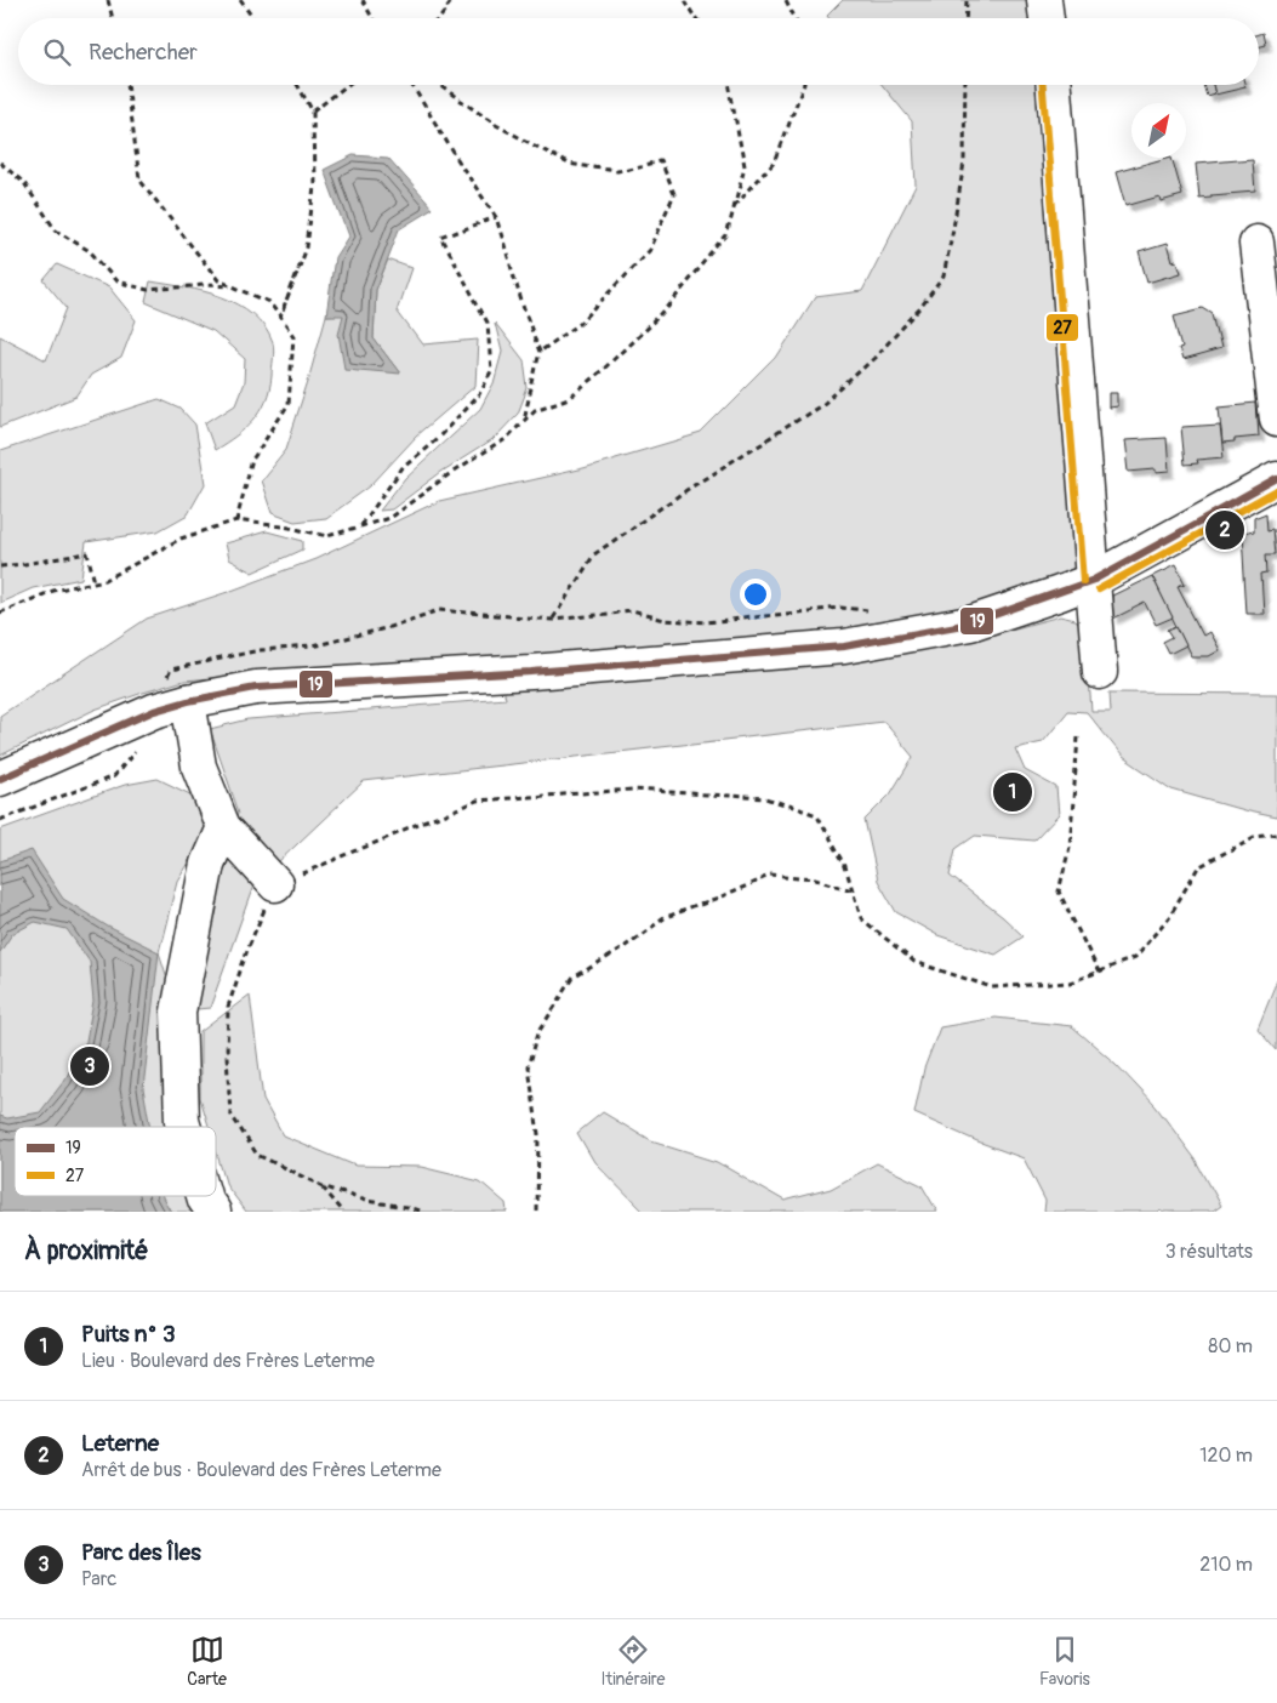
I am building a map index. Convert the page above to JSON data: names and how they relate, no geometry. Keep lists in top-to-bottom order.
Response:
{
  "lines": ["transit line 27", "transit line 19"],
  "legend": ["19", "27"],
  "north": "top right",
  "page": {
    "search": "Rechercher",
    "pins": ["2", "1", "3"],
    "heading": ["À proximité", "3 résultats"],
    "list": [
      {
        "mark": "1",
        "name": "Puits n° 3",
        "note": "Lieu · Boulevard des Frères Leterme",
        "value": "80 m"
      },
      {
        "mark": "2",
        "name": "Leterne",
        "note": "Arrêt de bus · Boulevard des Frères Leterme",
        "value": "120 m"
      },
      {
        "mark": "3",
        "name": "Parc des Îles",
        "note": "Parc",
        "value": "210 m"
      }
    ],
    "nav": ["Carte", "Itinéraire", "Favoris"]
  }
}
